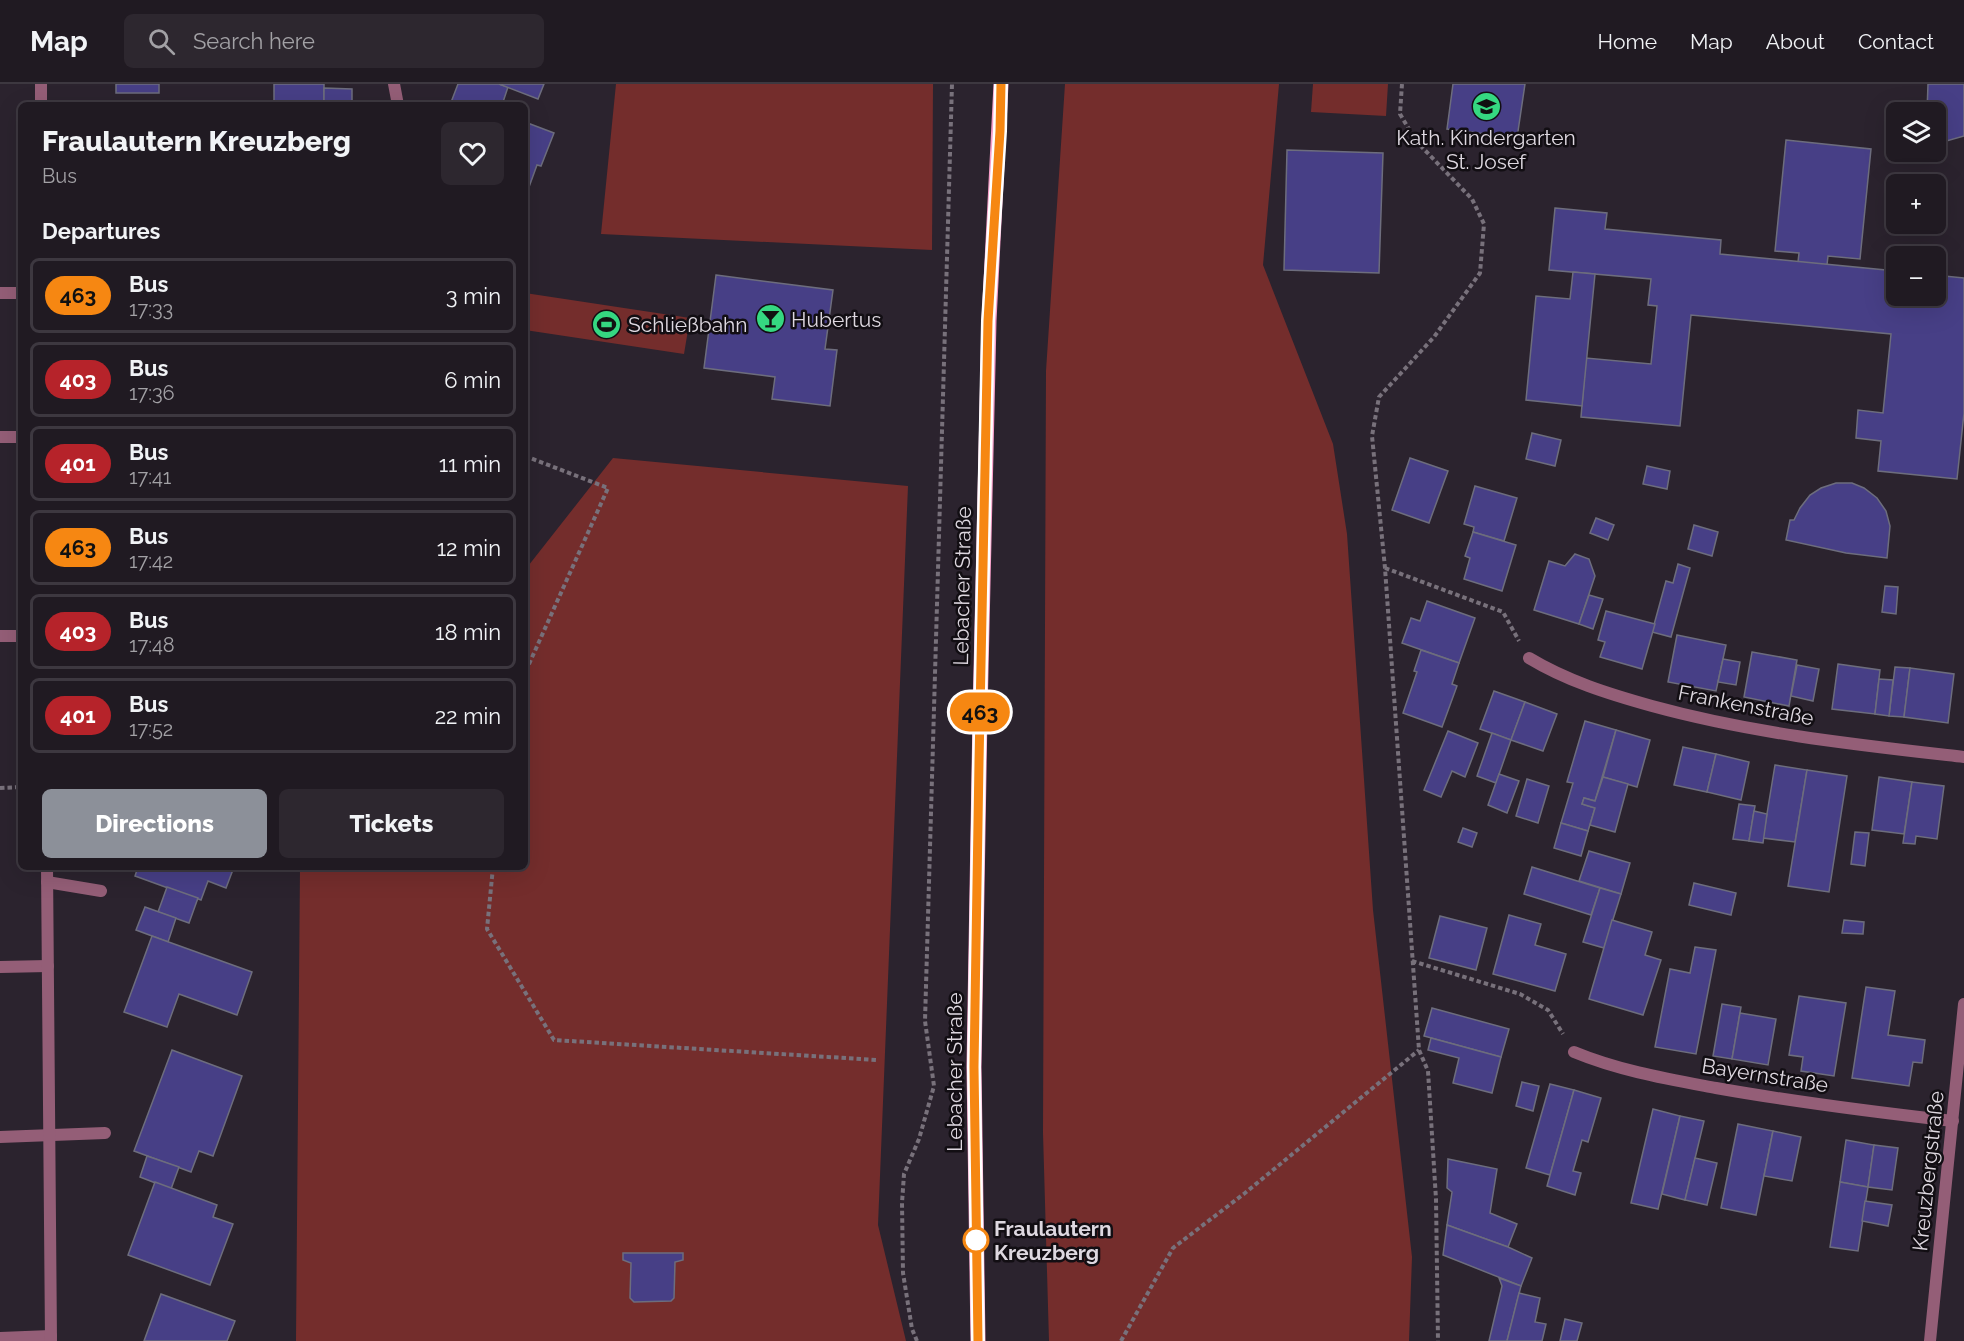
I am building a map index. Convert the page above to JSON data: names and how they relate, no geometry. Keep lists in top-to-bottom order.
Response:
{
  "streets": {
    "main road": ["Lebacher Straße"],
    "street": ["Frankenstraße", "Bayernstraße", "Kreuzbergstraße"]
  },
  "crossings": [
    ["Bayernstraße", "Kreuzbergstraße"]
  ],
  "places": {
    "school or university": ["Kath. Kindergarten St. Josef"],
    "bar": ["Hubertus"],
    "sports": ["Schließbahn"],
    "other": ["Fraulautern Kreuzberg"]
  },
  "lines": ["bus line 463"],
  "page": {
    "header": "Map",
    "search": "Search here",
    "nav": [
      "Home",
      "Map",
      "About",
      "Contact"
    ],
    "on_map": "463",
    "map_buttons": ["+", "−"],
    "heading": [
      ["Fraulautern Kreuzberg", "Bus"],
      "Departures"
    ],
    "list": [
      {
        "mark": "463",
        "name": "Bus",
        "note": "17:33",
        "value": "3 min"
      },
      {
        "mark": "403",
        "name": "Bus",
        "note": "17:36",
        "value": "6 min"
      },
      {
        "mark": "401",
        "name": "Bus",
        "note": "17:41",
        "value": "11 min"
      },
      {
        "mark": "463",
        "name": "Bus",
        "note": "17:42",
        "value": "12 min"
      },
      {
        "mark": "403",
        "name": "Bus",
        "note": "17:48",
        "value": "18 min"
      },
      {
        "mark": "401",
        "name": "Bus",
        "note": "17:52",
        "value": "22 min"
      }
    ],
    "buttons": ["Directions", "Tickets"]
  }
}
